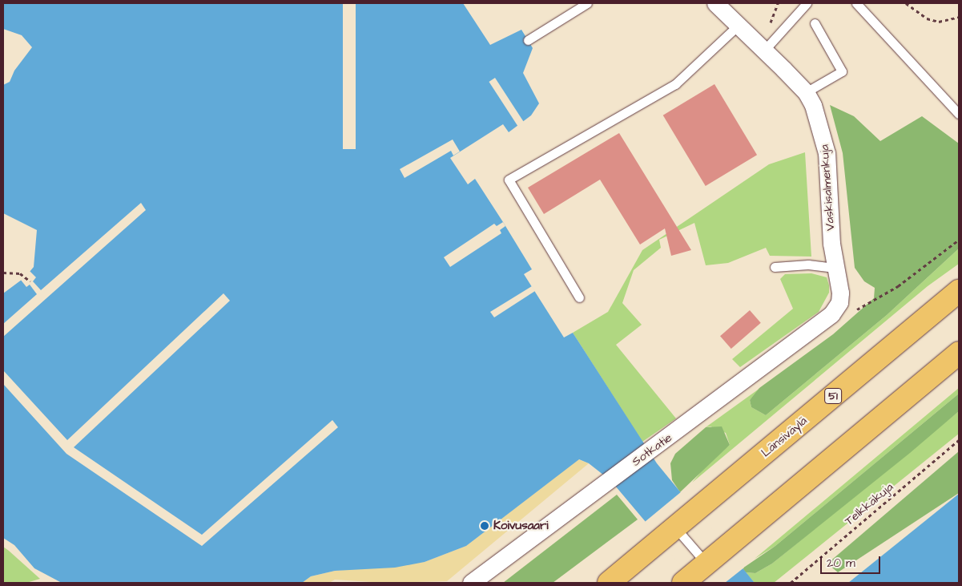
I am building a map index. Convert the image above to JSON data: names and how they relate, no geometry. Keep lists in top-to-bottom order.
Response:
{
  "streets": {
    "highway": ["51", "Länsiväylä"],
    "street": ["Vaskisalmenkuja", "Sotkatie"],
    "path": ["Telkkäkuja"]
  },
  "crossings": [
    ["Vaskisalmenkuja", "Sotkatie"]
  ],
  "places": ["Koivusaari"],
  "scale_bar": "20 m"
}
